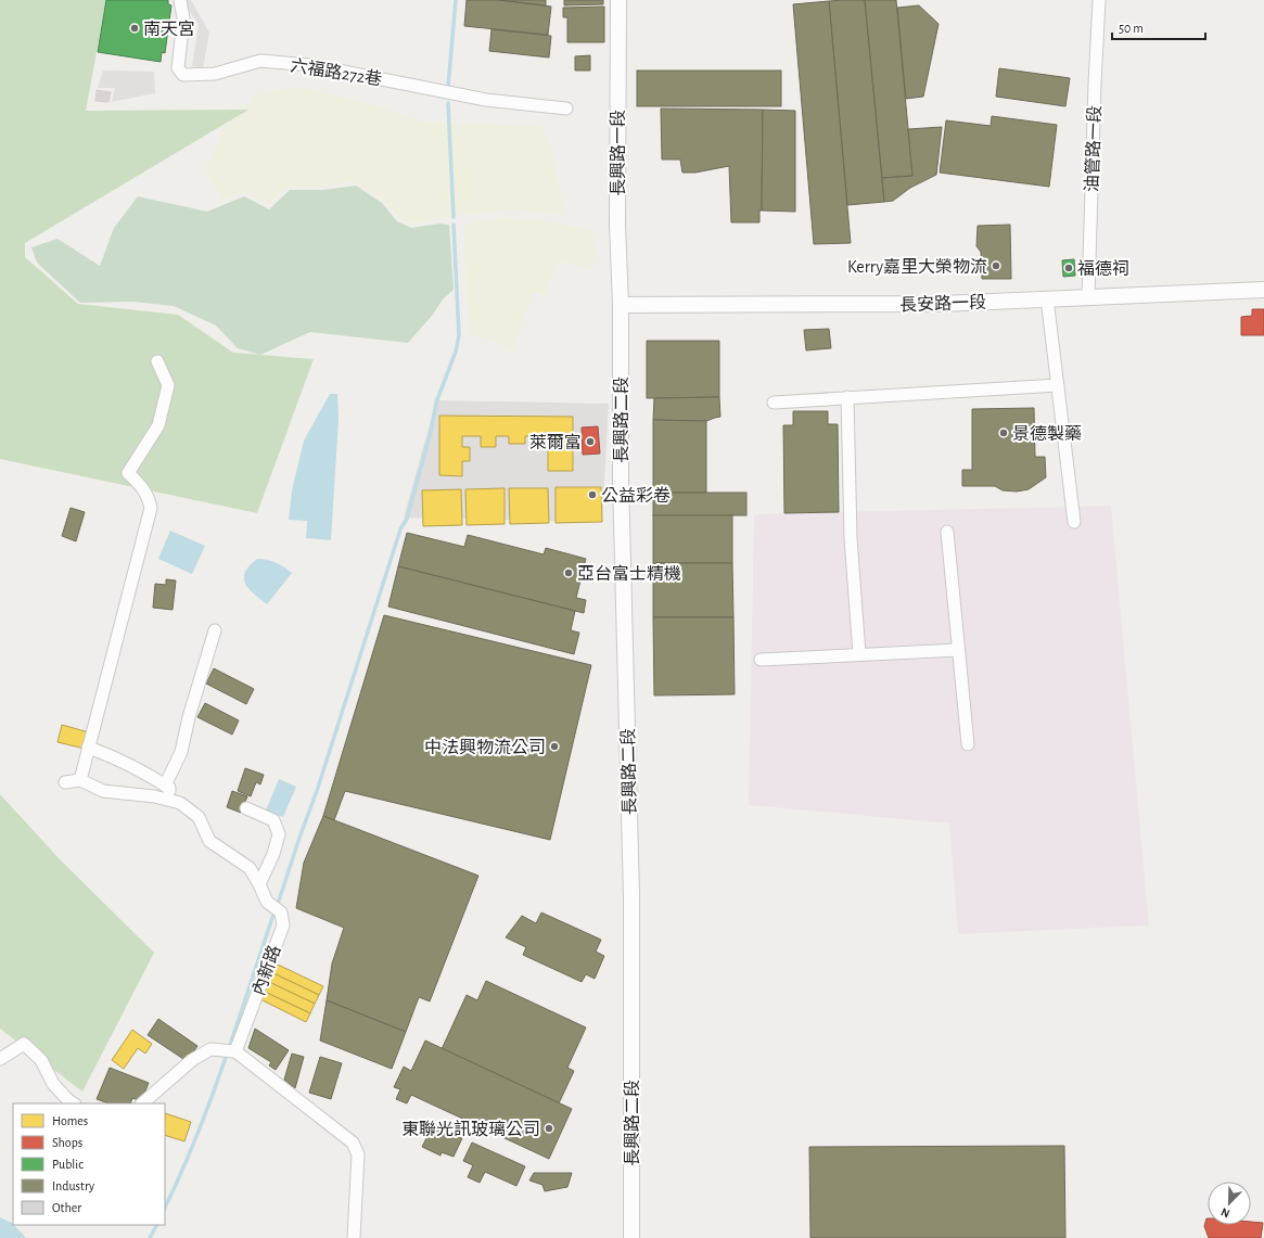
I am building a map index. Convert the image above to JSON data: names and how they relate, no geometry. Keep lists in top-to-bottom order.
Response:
{
  "streets": {
    "street": [
      "六福路272巷",
      "油管路一段",
      "長興路一段",
      "長安路一段",
      "長興路二段",
      "內新路"
    ]
  },
  "crossings": [
    ["油管路一段", "長安路一段"],
    ["長興路一段", "長安路一段"],
    ["長興路一段", "長興路二段"],
    ["長安路一段", "長興路二段"]
  ],
  "places": [
    "南天宮",
    "Kerry嘉里大榮物流",
    "福德祠",
    "景德製藥",
    "萊爾富",
    "公益彩卷",
    "亞台富士精機",
    "中法興物流公司",
    "東聯光訊玻璃公司"
  ],
  "legend": [
    "Homes",
    "Shops",
    "Public",
    "Industry",
    "Other"
  ],
  "scale_bar": "50 m",
  "north": "bottom left"
}
